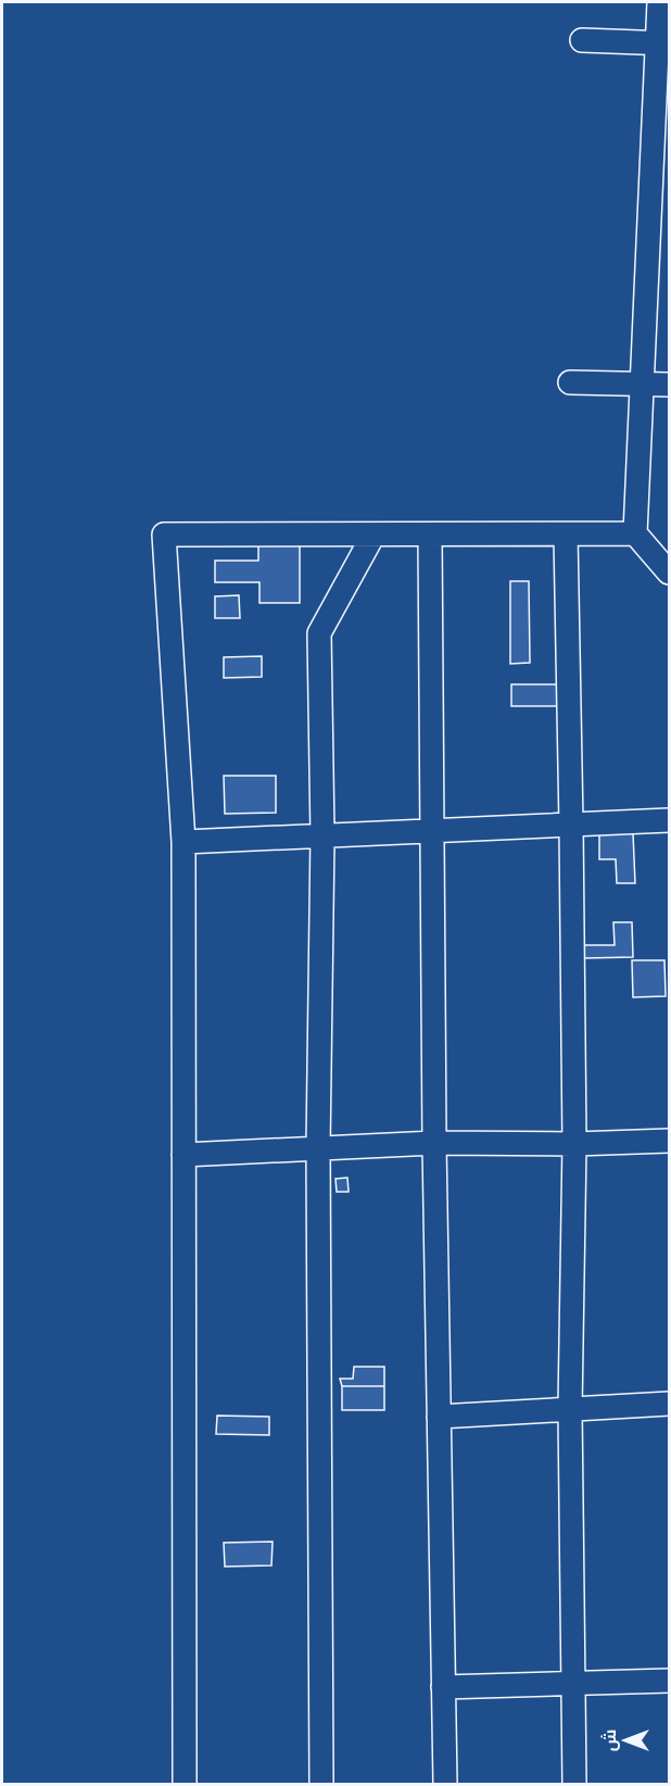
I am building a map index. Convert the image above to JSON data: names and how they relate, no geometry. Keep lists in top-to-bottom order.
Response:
{
  "north": "left"
}
